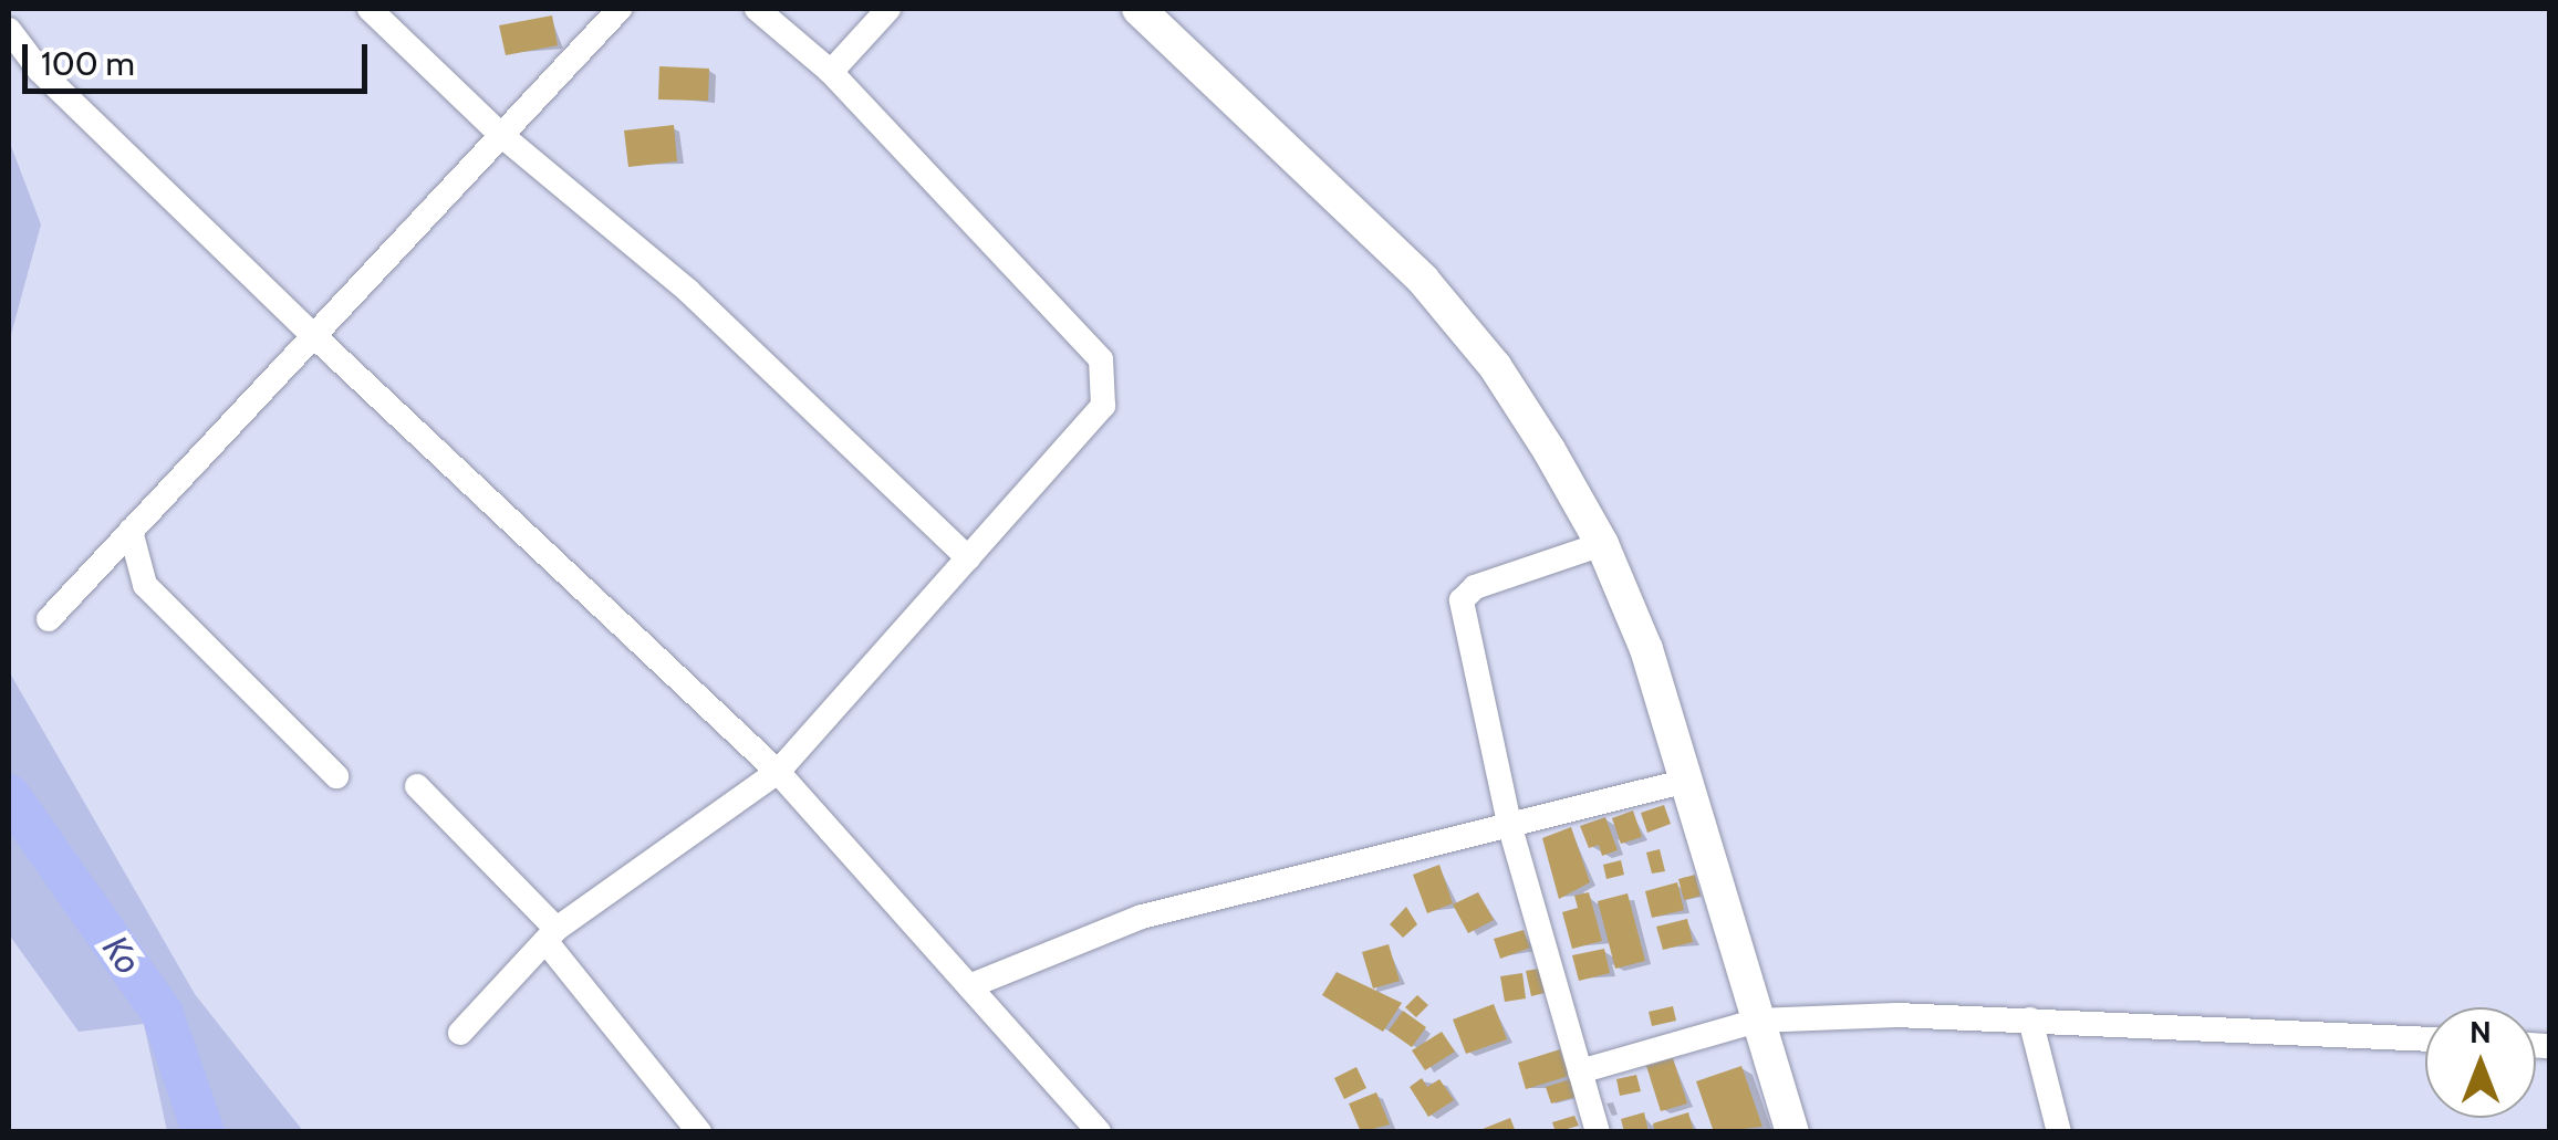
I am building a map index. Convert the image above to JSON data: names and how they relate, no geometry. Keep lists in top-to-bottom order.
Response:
{
  "water": ["Ko"],
  "scale_bar": "100 m",
  "north": "top"
}
